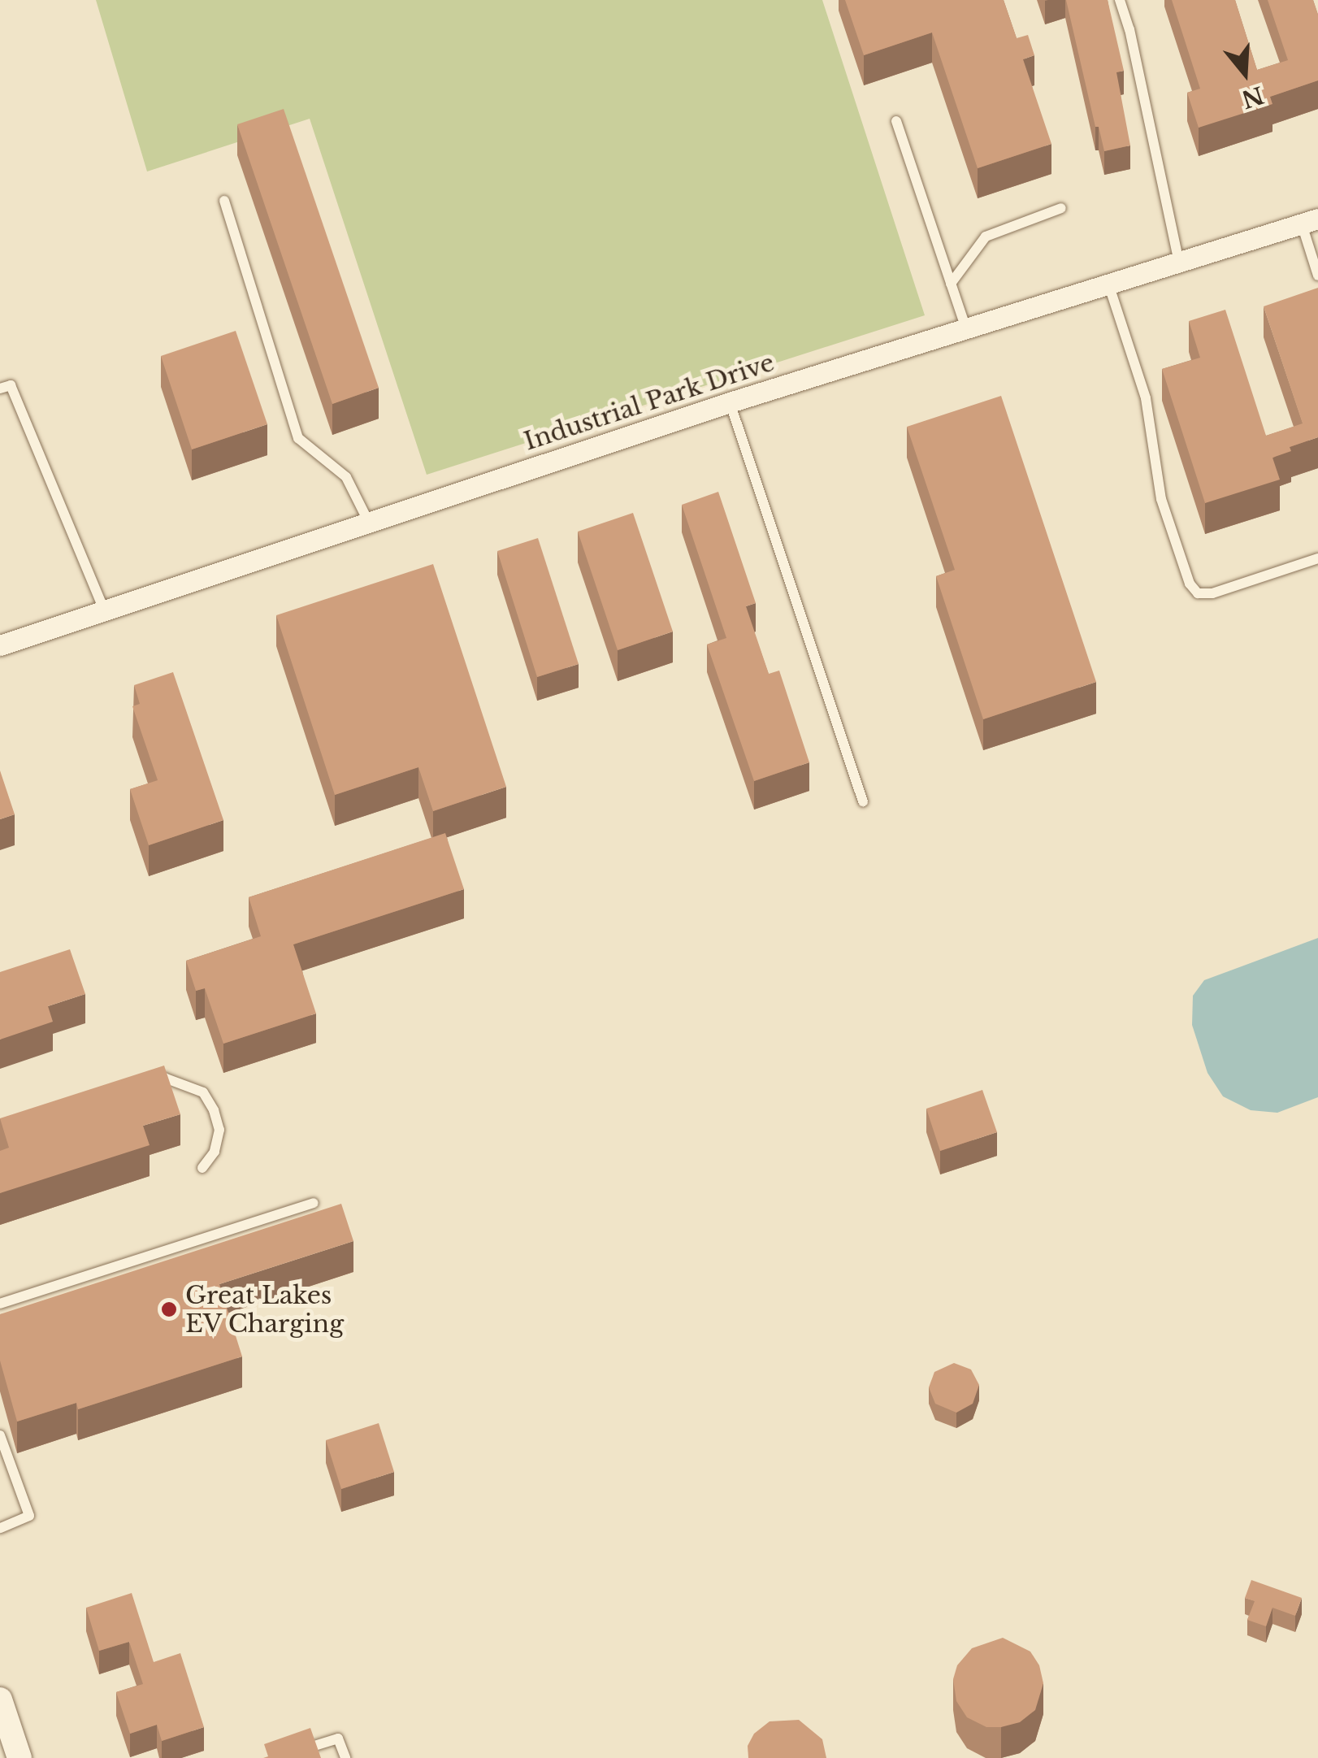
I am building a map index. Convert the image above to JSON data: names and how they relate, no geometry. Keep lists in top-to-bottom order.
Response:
{
  "streets": {
    "street": ["Industrial Park Drive"]
  },
  "places": ["Great Lakes EV Charging"],
  "north": "bottom"
}
